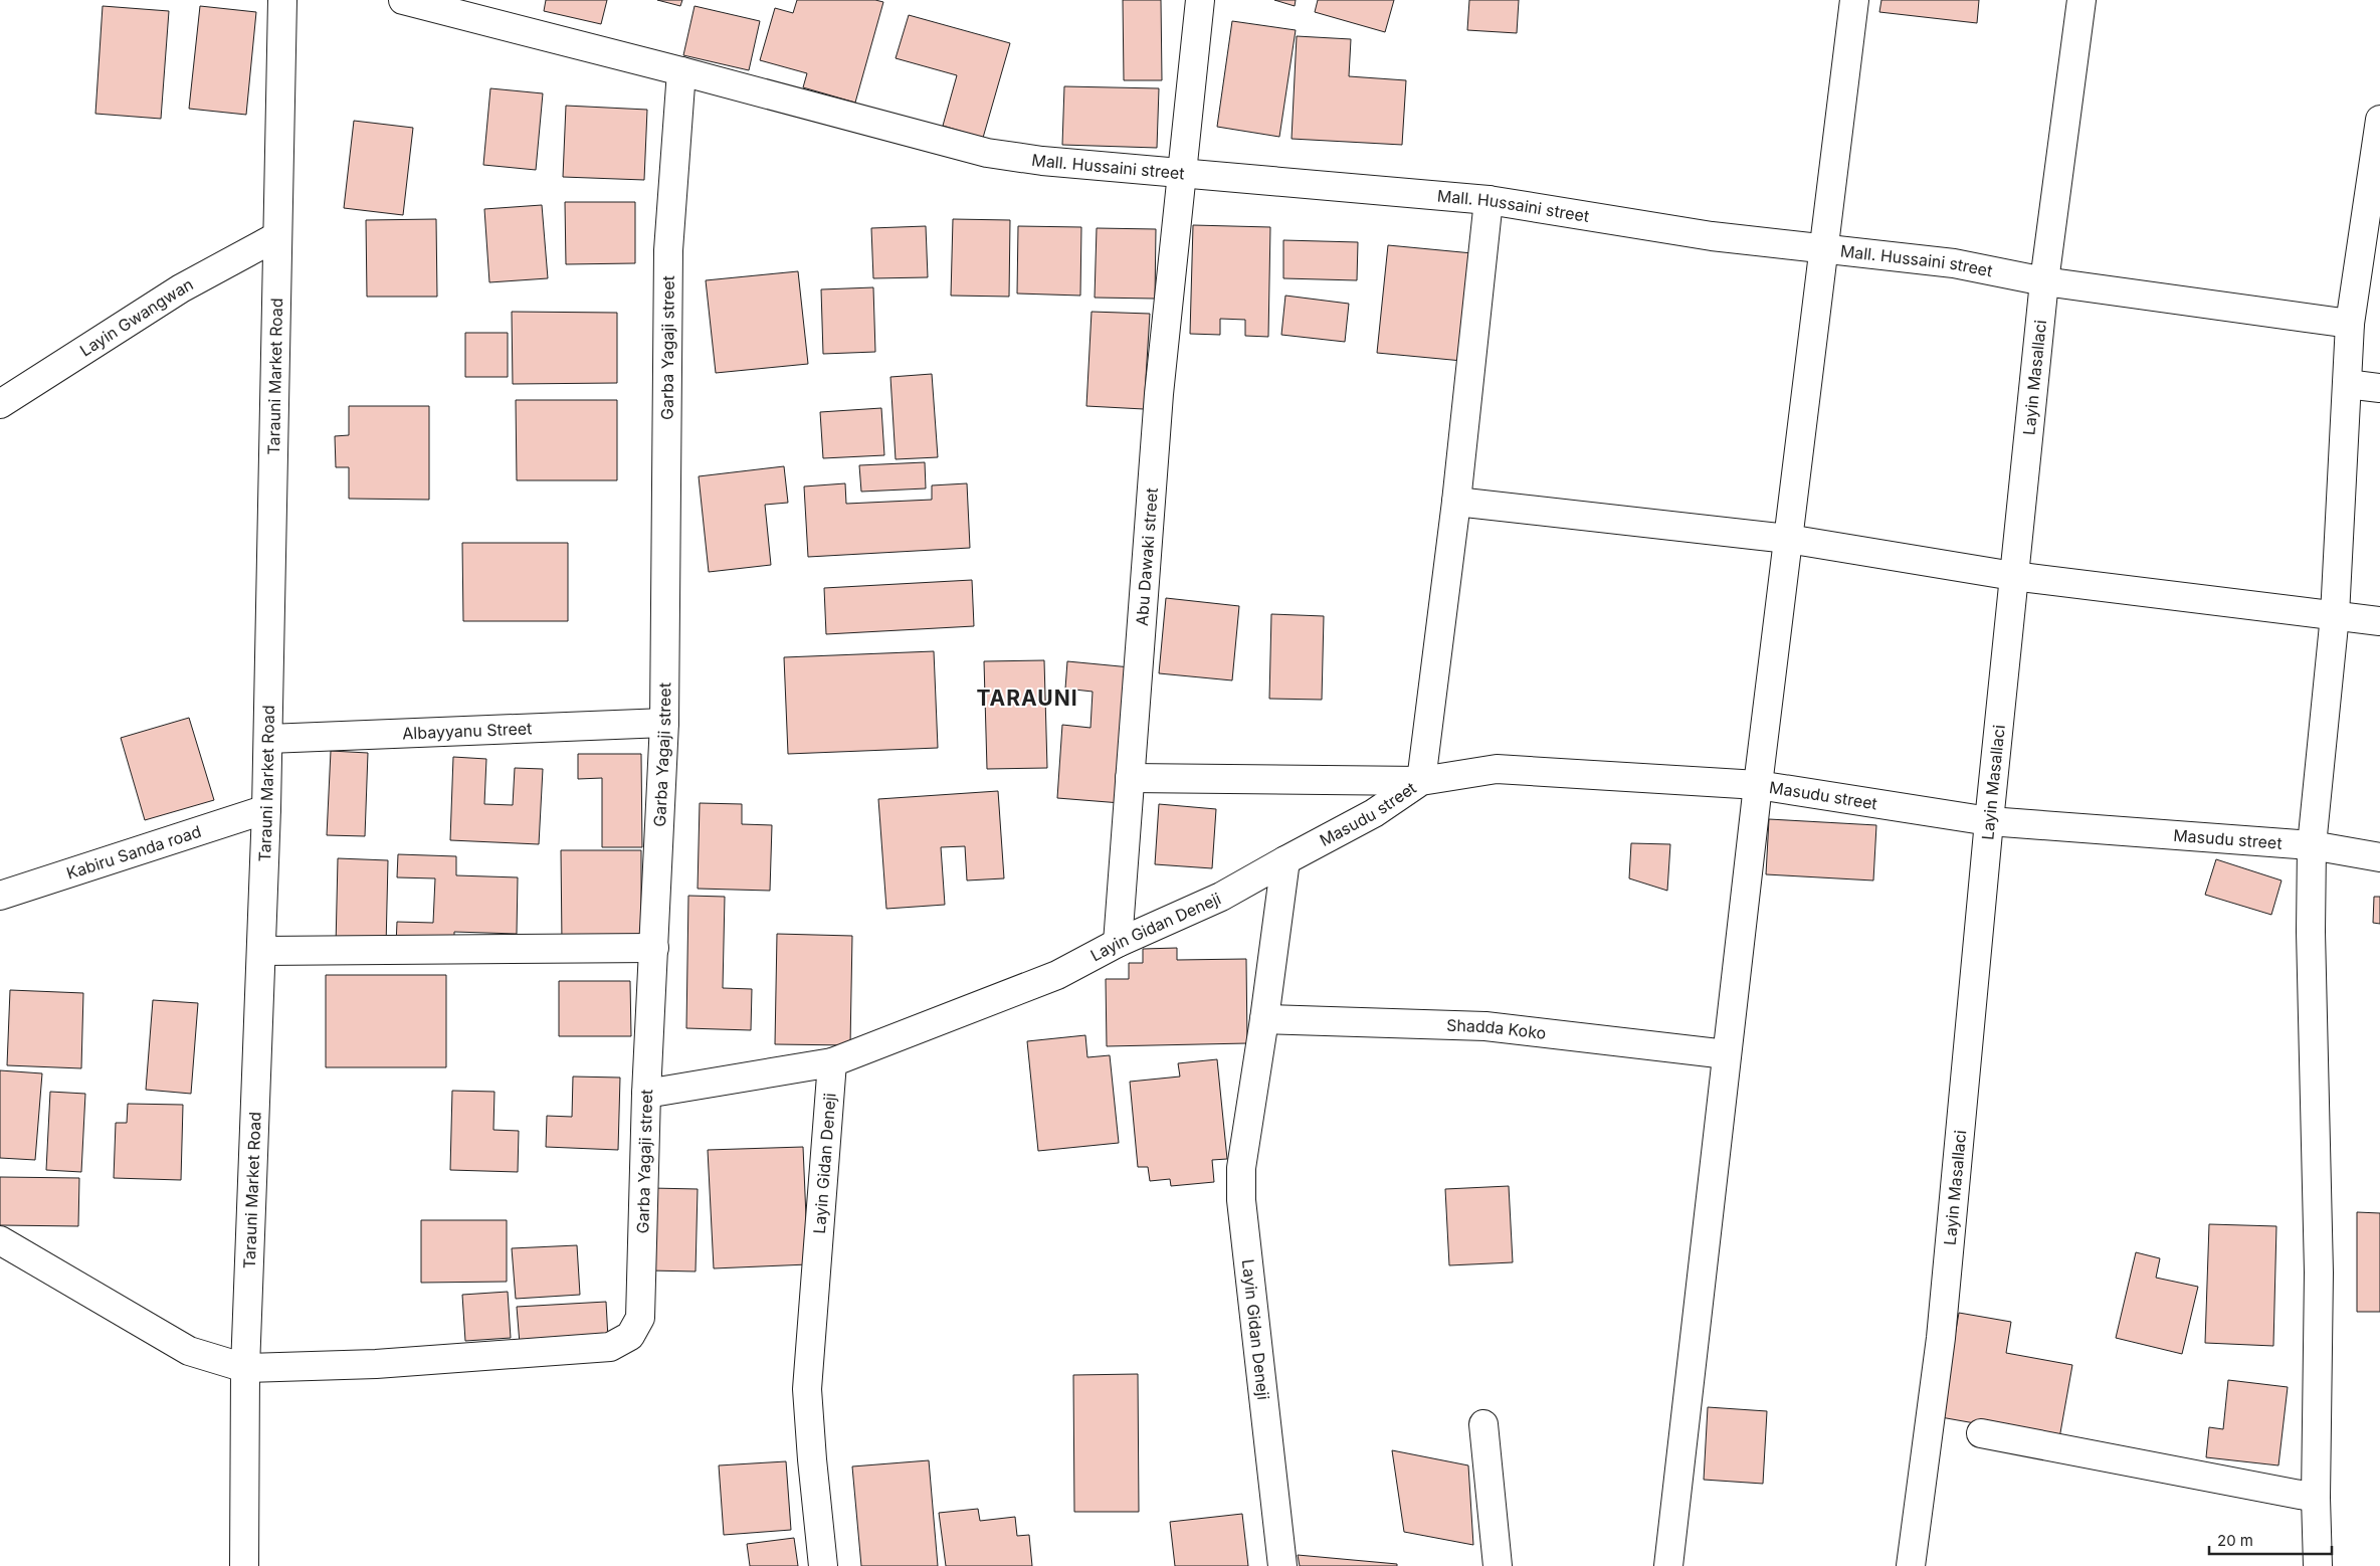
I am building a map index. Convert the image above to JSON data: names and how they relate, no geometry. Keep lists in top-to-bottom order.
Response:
{
  "streets": {
    "street": [
      "Mall. Hussaini street",
      "Layin Gwangwan",
      "Garba Yagaji street",
      "Tarauni Market Road",
      "Layin Masallaci",
      "Abu Dawaki street",
      "Albayyanu Street",
      "Masudu street",
      "Kabiru Sanda road",
      "Layin Gidan Deneji",
      "Shadda Koko"
    ]
  },
  "crossings": [
    ["Mall. Hussaini street", "Garba Yagaji street"],
    ["Mall. Hussaini street", "Layin Masallaci"],
    ["Mall. Hussaini street", "Abu Dawaki street"],
    ["Layin Gwangwan", "Tarauni Market Road"],
    ["Garba Yagaji street", "Tarauni Market Road"],
    ["Garba Yagaji street", "Albayyanu Street"],
    ["Tarauni Market Road", "Albayyanu Street"],
    ["Tarauni Market Road", "Kabiru Sanda road"],
    ["Layin Masallaci", "Masudu street"],
    ["Abu Dawaki street", "Layin Gidan Deneji"],
    ["Masudu street", "Layin Gidan Deneji"],
    ["Layin Gidan Deneji", "Shadda Koko"]
  ],
  "districts": ["TARAUNI"],
  "scale_bar": "20 m"
}
